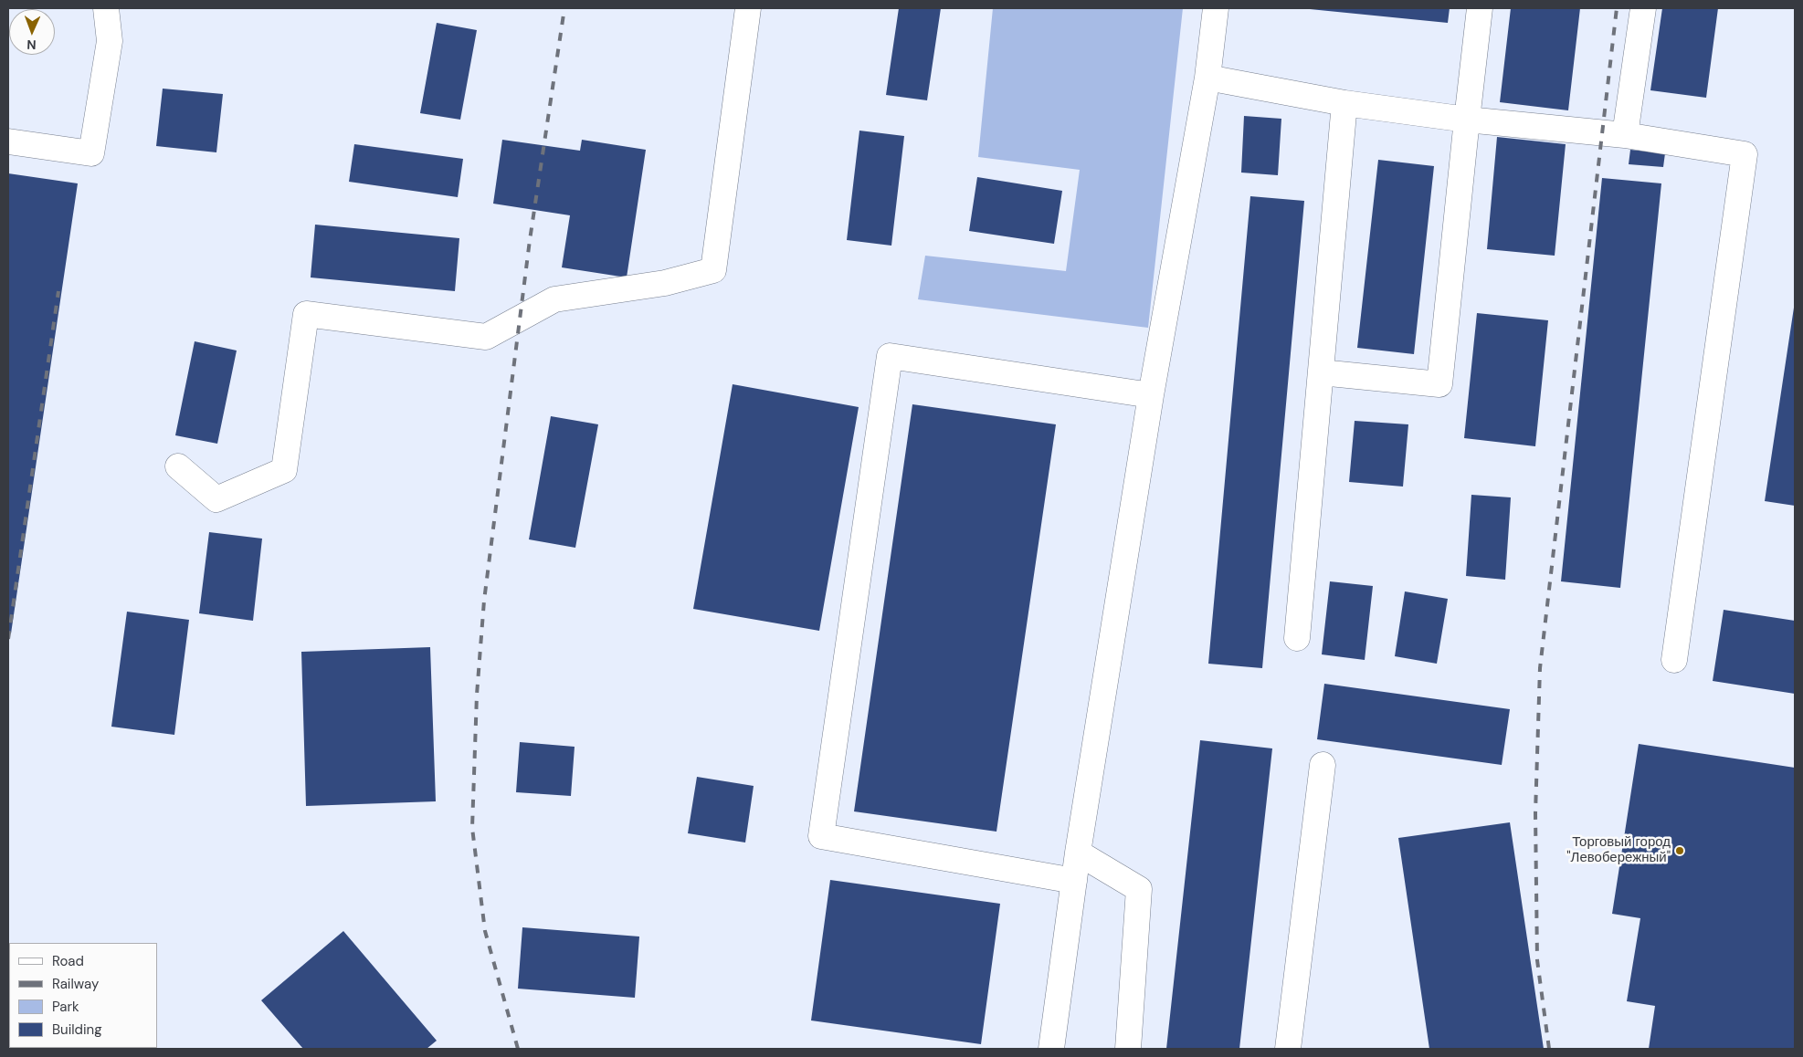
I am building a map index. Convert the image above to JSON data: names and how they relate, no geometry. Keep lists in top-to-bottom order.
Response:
{
  "places": ["Торговый город \"Левобережный\""],
  "legend": [
    "Road",
    "Railway",
    "Park",
    "Building"
  ],
  "north": "bottom"
}
